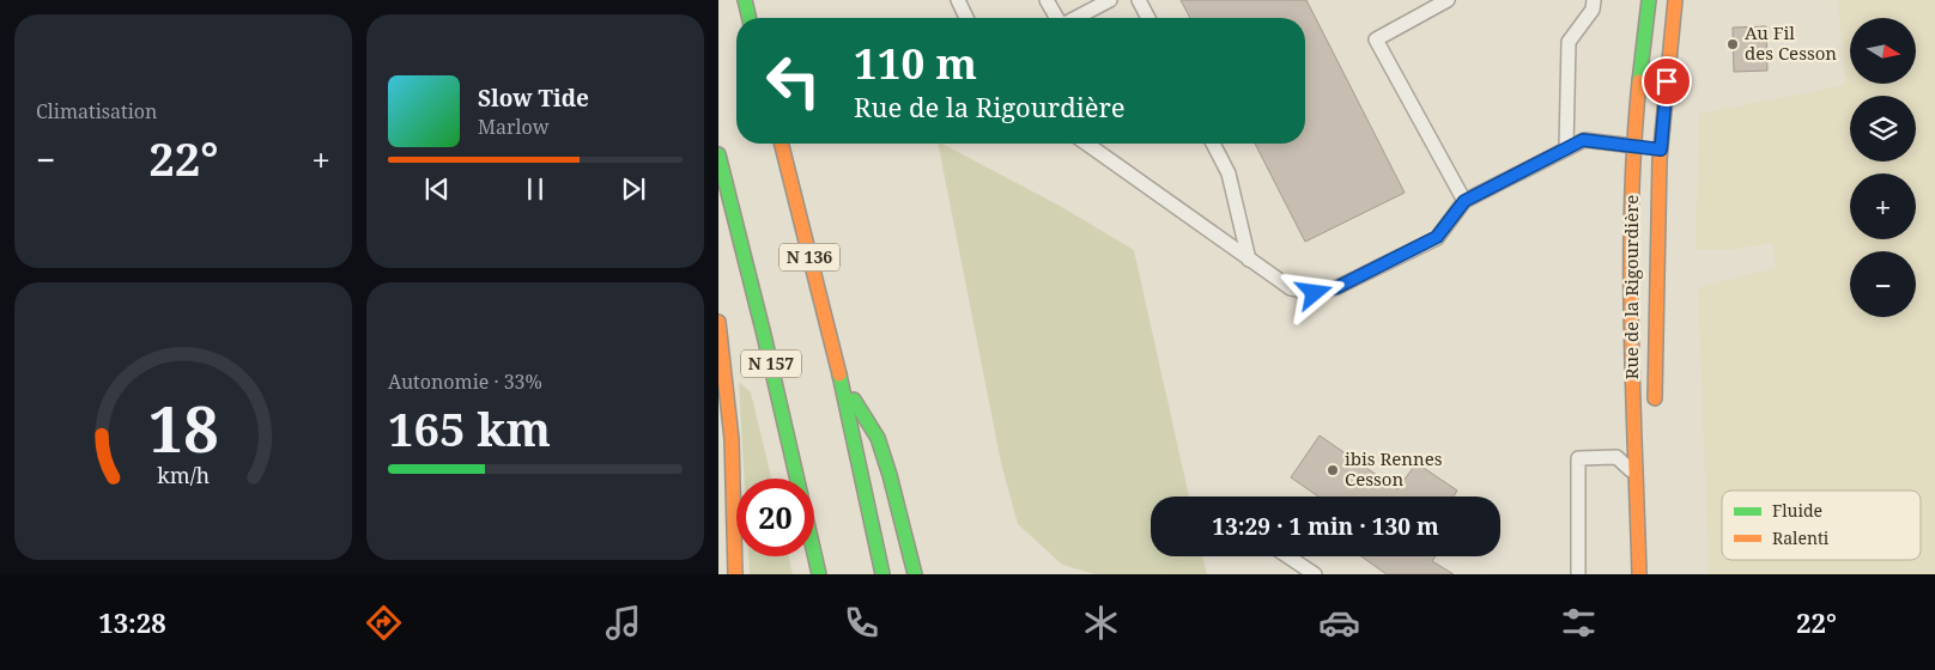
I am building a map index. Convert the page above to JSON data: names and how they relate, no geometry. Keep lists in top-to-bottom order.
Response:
{
  "streets": {
    "main road": ["N 136", "Rue de la Rigourdière", "N 157"]
  },
  "places": ["Au Fil des Cesson", "ibis Rennes Cesson"],
  "legend": ["Fluide", "Ralenti"],
  "north": "right",
  "page": {
    "tile": [
      "Climatisation",
      ["Autonomie · 33%", "165 km"]
    ],
    "map_buttons": ["+", "−"],
    "turn": ["110 m", "Rue de la Rigourdière"],
    "song": ["Slow Tide", "Marlow"],
    "heat": ["−", "22°", "+"],
    "limit": "20",
    "trip": "13:29 · 1 min · 130 m",
    "tabs": ["13:28", "22°"],
    "gauge": ["18", "km/h"]
  }
}
